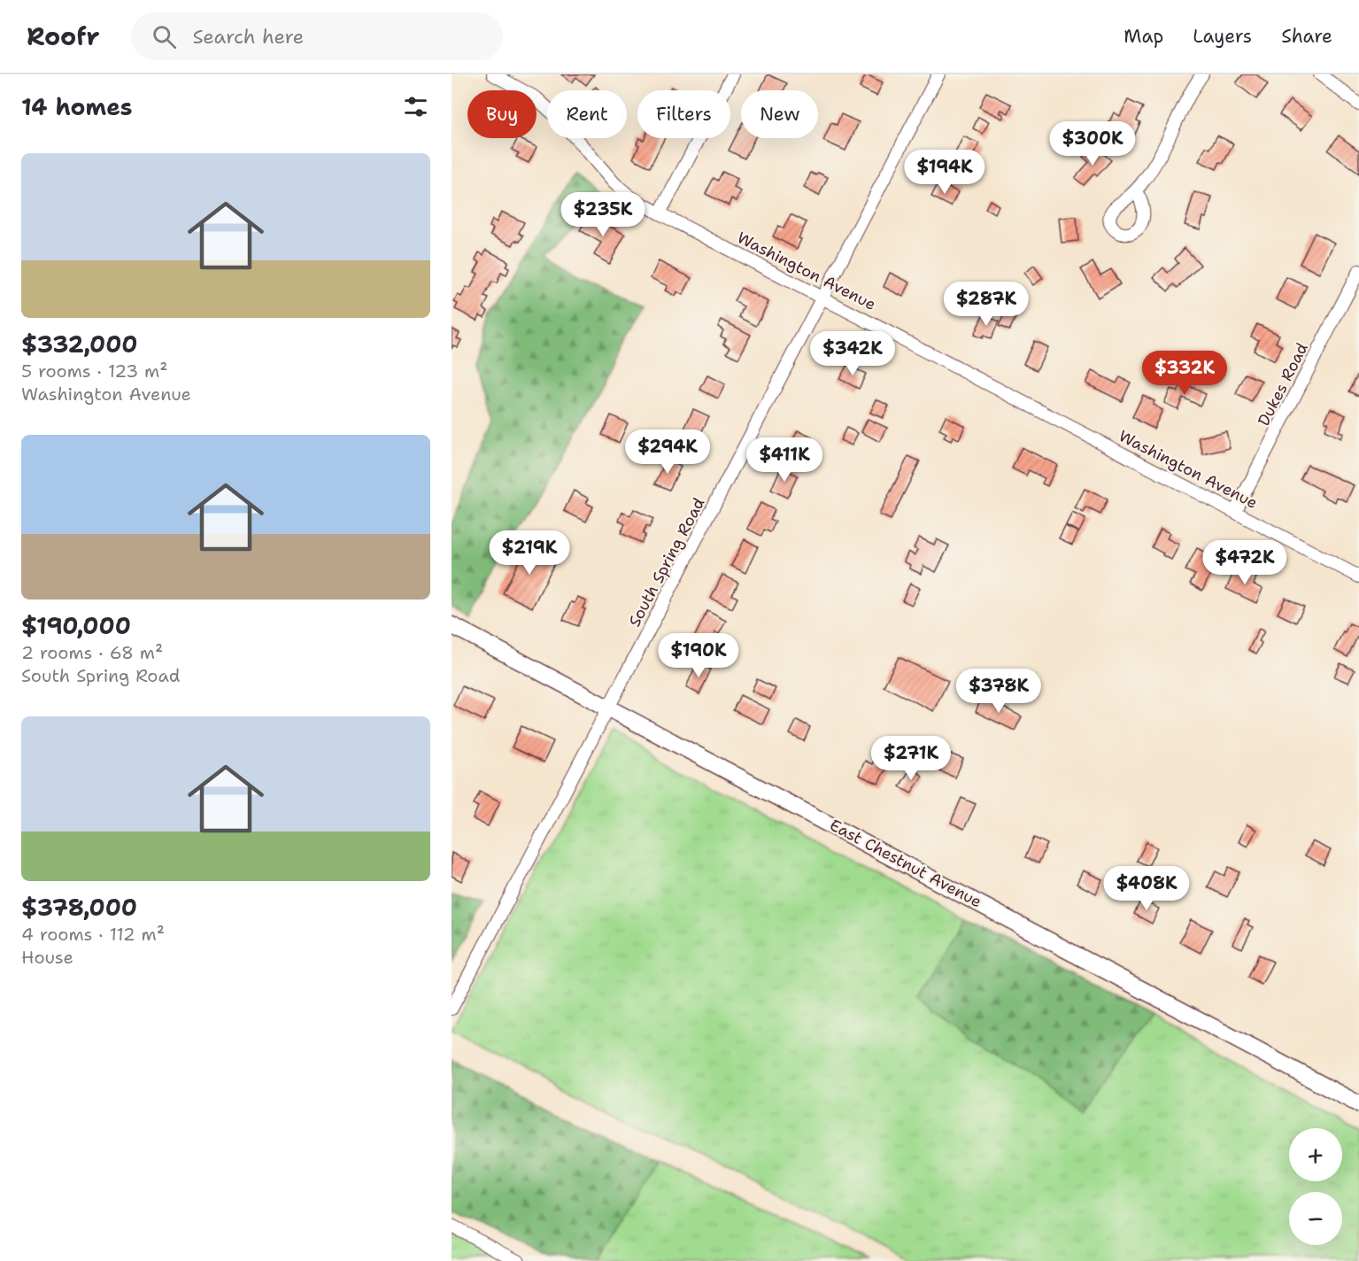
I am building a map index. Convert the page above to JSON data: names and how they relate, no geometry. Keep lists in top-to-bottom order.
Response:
{
  "streets": {
    "street": [
      "Washington Avenue",
      "Dukes Road",
      "South Spring Road",
      "East Chestnut Avenue"
    ]
  },
  "crossings": [
    ["Washington Avenue", "Dukes Road"],
    ["Washington Avenue", "South Spring Road"],
    ["South Spring Road", "East Chestnut Avenue"]
  ],
  "page": {
    "header": "Roofr",
    "search": "Search here",
    "nav": ["Map", "Layers", "Share"],
    "heading": "14 homes",
    "chip": [
      "Buy",
      "Rent",
      "Filters",
      "New"
    ],
    "price": [
      "$300K",
      "$194K",
      "$235K",
      "$287K",
      "$342K",
      "$332K",
      "$294K",
      "$411K",
      "$219K",
      "$472K",
      "$190K",
      "$378K",
      "$271K",
      "$408K"
    ],
    "list": [
      {
        "name": "$332,000",
        "note": "5 rooms · 123 m² · Washington Avenue"
      },
      {
        "name": "$190,000",
        "note": "2 rooms · 68 m² · South Spring Road"
      },
      {
        "name": "$378,000",
        "note": "4 rooms · 112 m² · House"
      }
    ],
    "map_buttons": ["+", "−"]
  }
}
